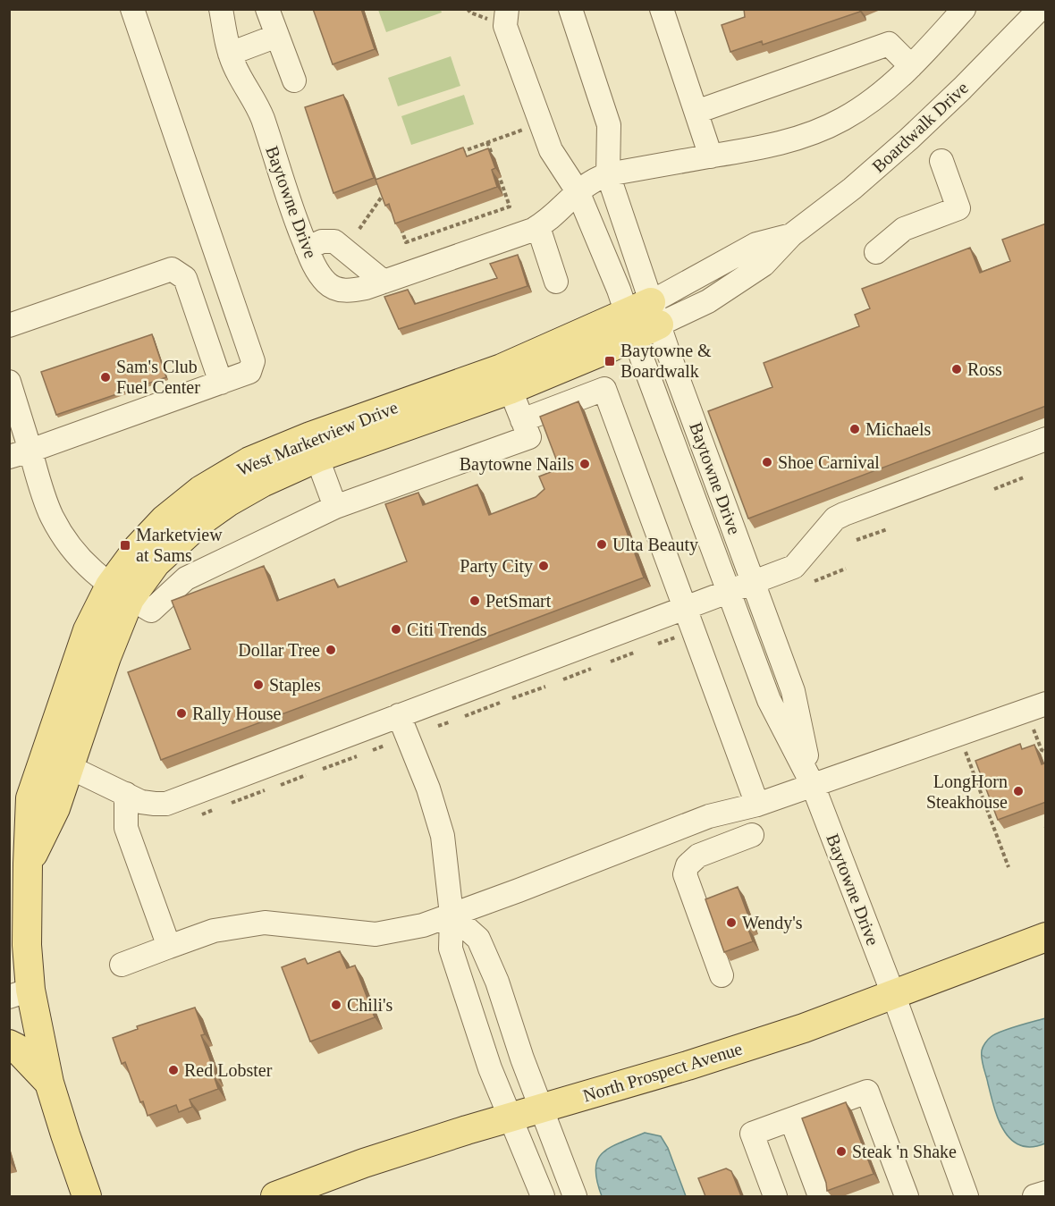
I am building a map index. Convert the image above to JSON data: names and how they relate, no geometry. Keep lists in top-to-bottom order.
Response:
{
  "streets": {
    "main road": ["West Marketview Drive", "North Prospect Avenue"],
    "street": ["Boardwalk Drive", "Baytowne Drive"]
  },
  "crossings": [
    ["Boardwalk Drive", "Baytowne Drive"],
    ["Boardwalk Drive", "West Marketview Drive"],
    ["Baytowne Drive", "West Marketview Drive"],
    ["Baytowne Drive", "North Prospect Avenue"]
  ],
  "places": {
    "transit": ["Baytowne & Boardwalk", "Marketview at Sams"],
    "other": [
      "Ross",
      "Sam's Club Fuel Center",
      "Michaels",
      "Shoe Carnival",
      "Baytowne Nails",
      "Ulta Beauty",
      "Party City",
      "PetSmart",
      "Citi Trends",
      "Dollar Tree",
      "Staples",
      "Rally House",
      "LongHorn Steakhouse",
      "Wendy's",
      "Chili's",
      "Red Lobster",
      "Steak 'n Shake"
    ]
  }
}
